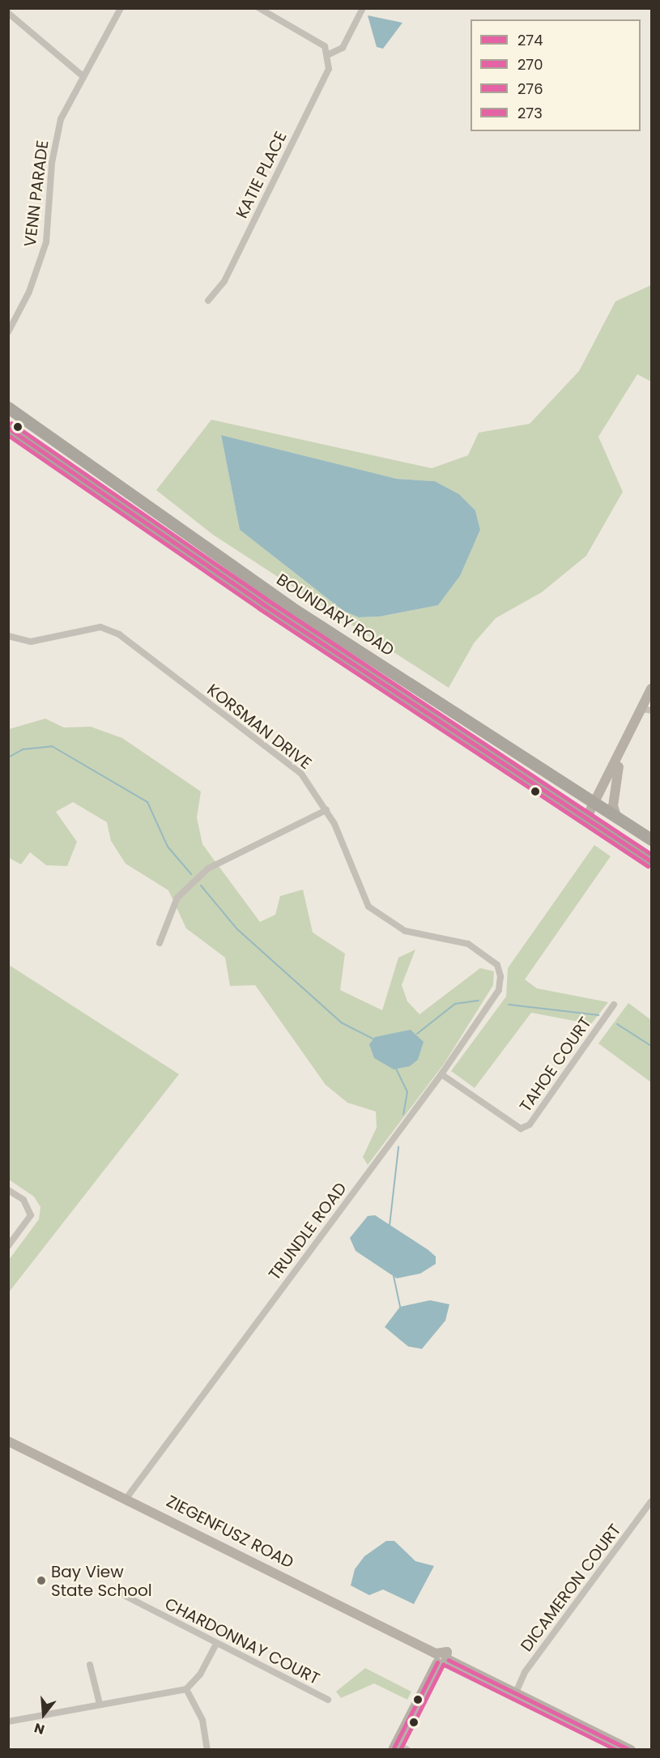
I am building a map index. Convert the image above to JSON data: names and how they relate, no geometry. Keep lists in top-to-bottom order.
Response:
{
  "streets": {
    "highway": ["BOUNDARY ROAD"],
    "street": [
      "KATIE PLACE",
      "VENN PARADE",
      "KORSMAN DRIVE",
      "TAHOE COURT",
      "TRUNDLE ROAD",
      "ZIEGENFUSZ ROAD",
      "DICAMERON COURT",
      "CHARDONNAY COURT"
    ]
  },
  "crossings": [
    ["KORSMAN DRIVE", "TRUNDLE ROAD"],
    ["TAHOE COURT", "TRUNDLE ROAD"],
    ["TRUNDLE ROAD", "ZIEGENFUSZ ROAD"]
  ],
  "places": ["Bay View State School"],
  "lines": [
    "transit line 276",
    "transit line 274",
    "transit line 270",
    "transit line 273"
  ],
  "legend": [
    "274",
    "270",
    "276",
    "273"
  ],
  "north": "bottom"
}
